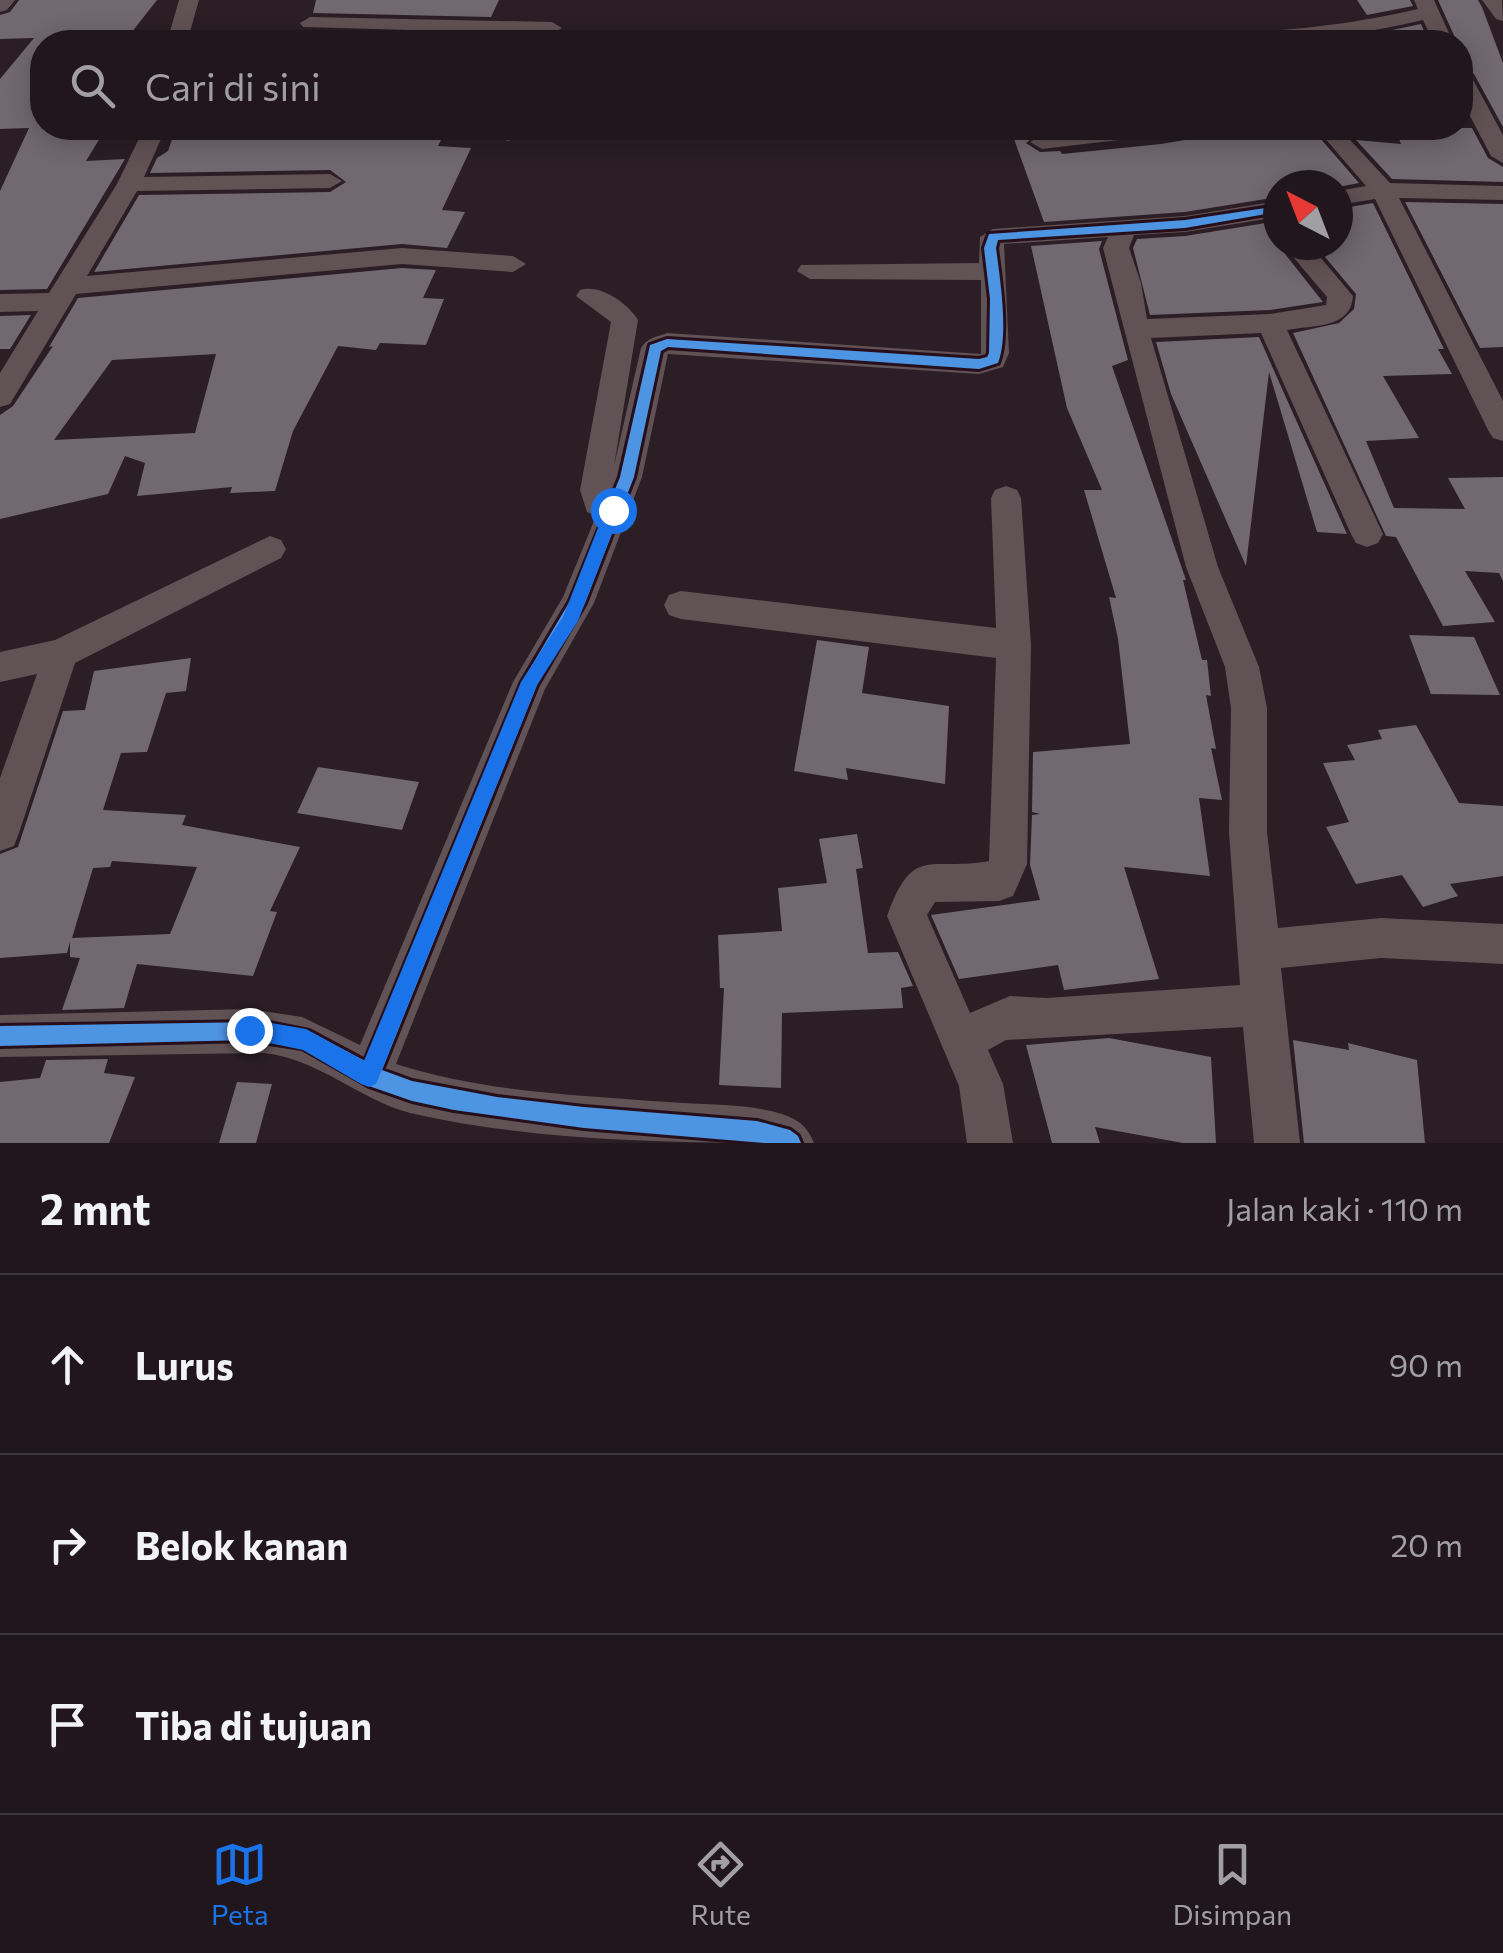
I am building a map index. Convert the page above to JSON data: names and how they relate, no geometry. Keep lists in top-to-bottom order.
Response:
{
  "north": "top left",
  "page": {
    "search": "Cari di sini",
    "heading": ["2 mnt", "Jalan kaki · 110 m"],
    "list": [
      ["Lurus", "90 m"],
      ["Belok kanan", "20 m"],
      "Tiba di tujuan"
    ],
    "nav": ["Peta", "Rute", "Disimpan"]
  }
}
